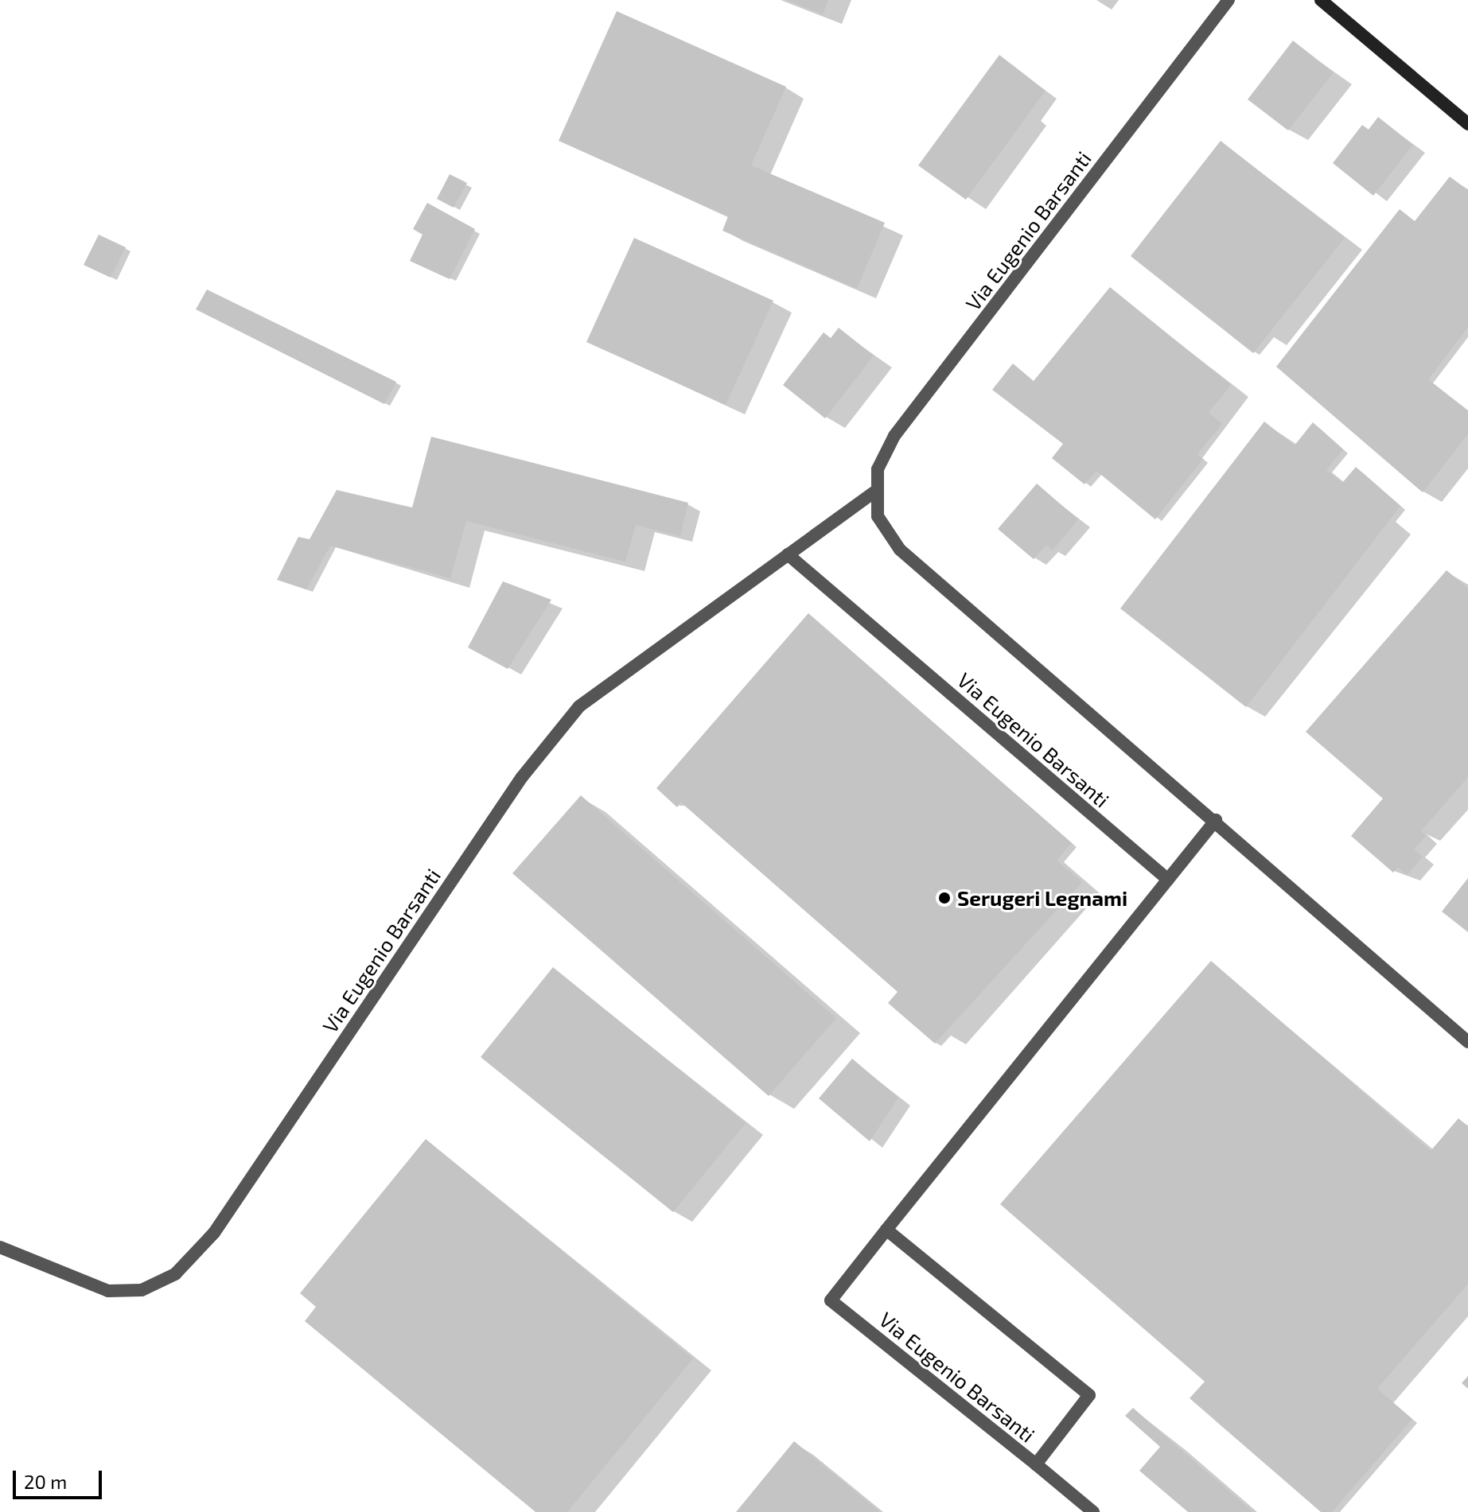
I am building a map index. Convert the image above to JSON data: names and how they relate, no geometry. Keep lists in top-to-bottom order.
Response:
{
  "streets": {
    "street": ["Via Eugenio Barsanti"]
  },
  "places": ["Serugeri Legnami"],
  "scale_bar": "20 m"
}
